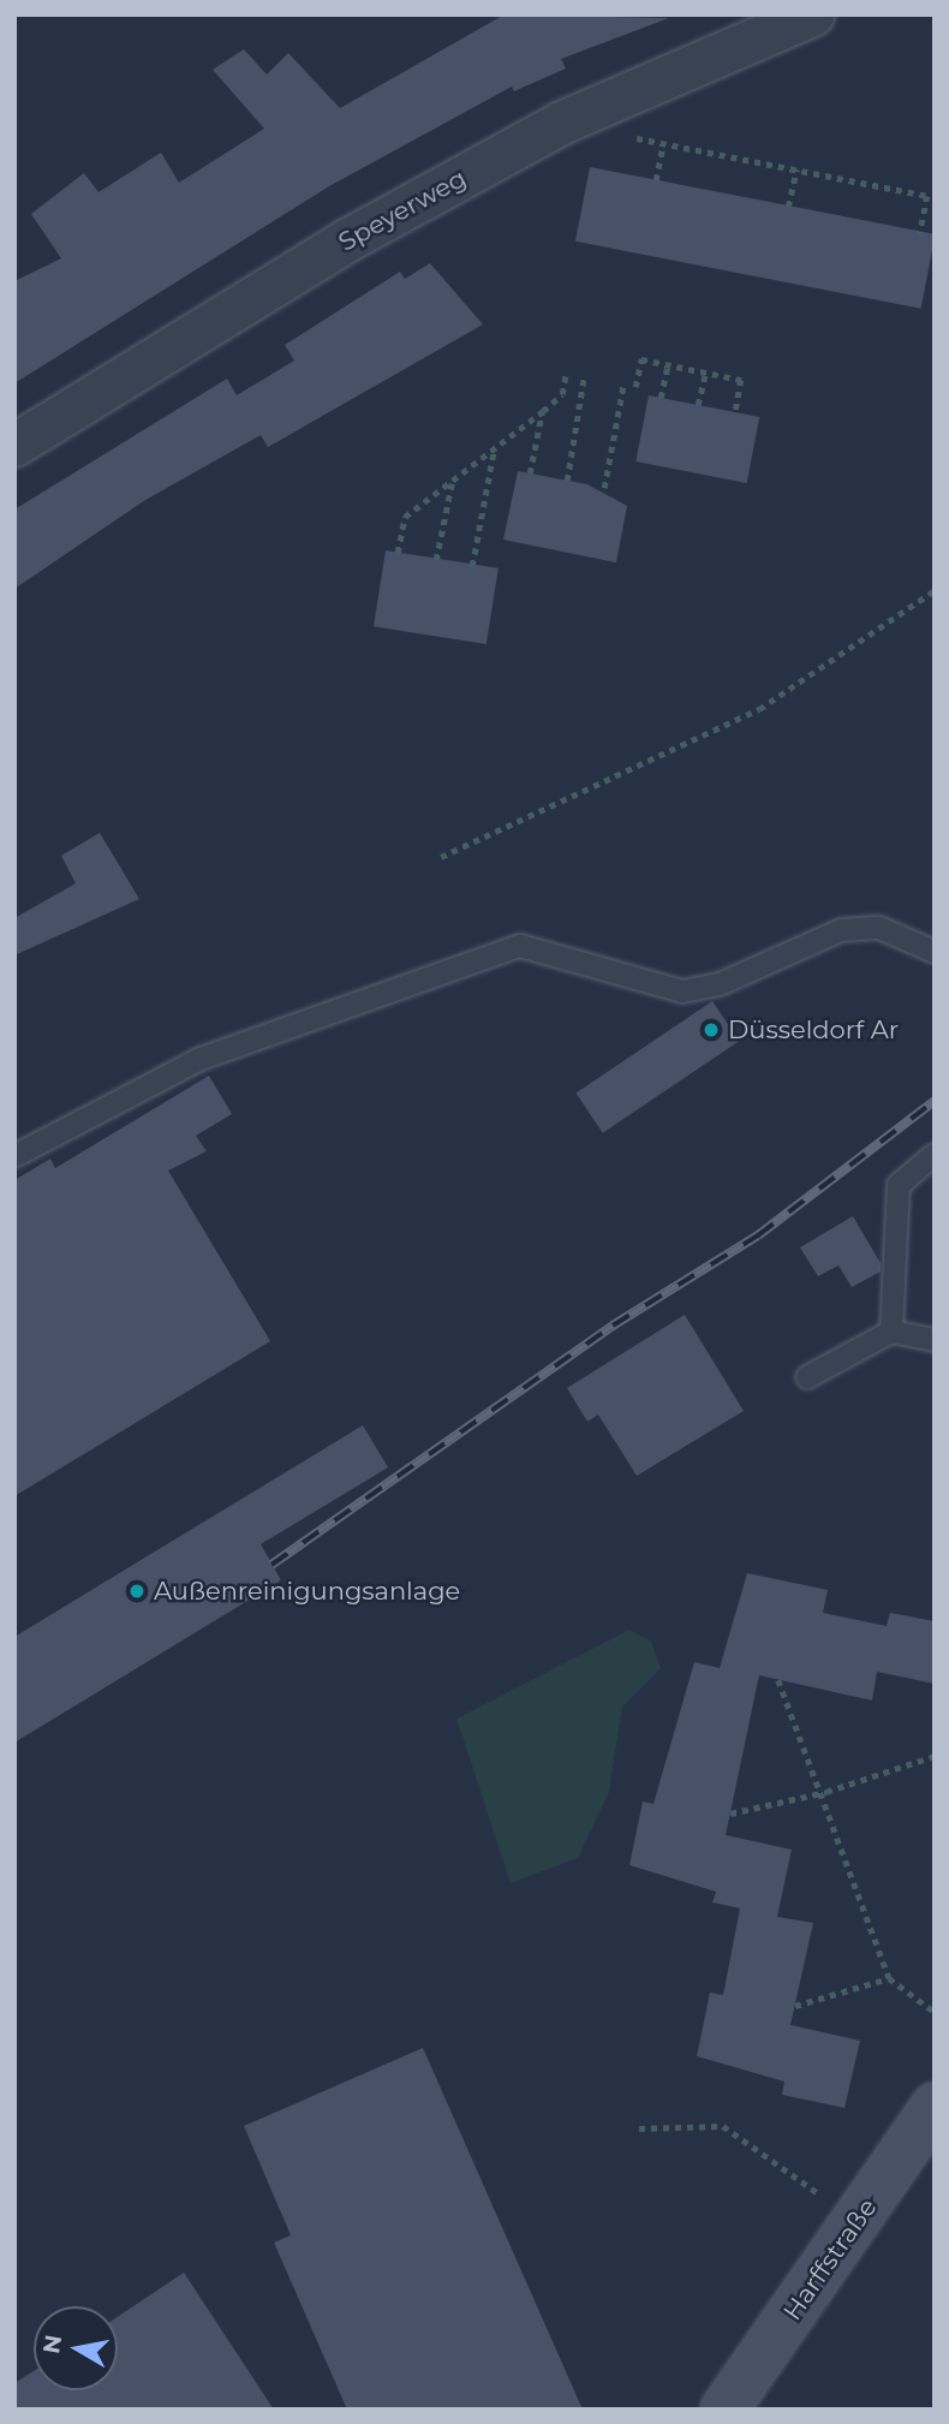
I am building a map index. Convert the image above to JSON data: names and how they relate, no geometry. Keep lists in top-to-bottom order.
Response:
{
  "streets": {
    "street": ["Speyerweg", "Harffstraße"]
  },
  "places": ["Düsseldorf Ar", "Außenreinigungsanlage"],
  "north": "left"
}
